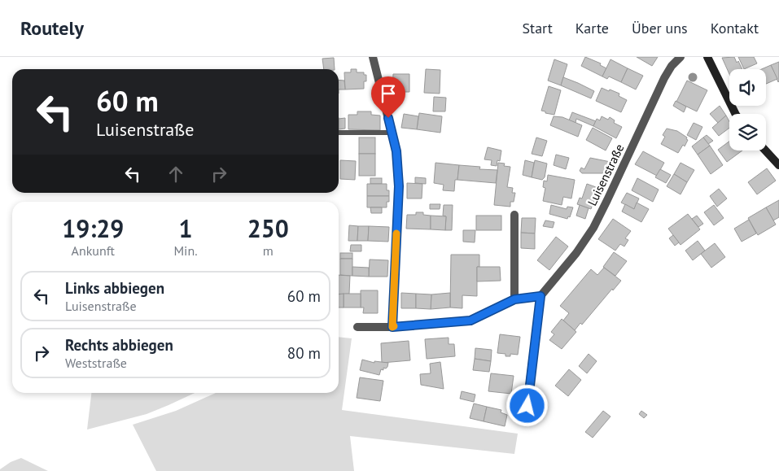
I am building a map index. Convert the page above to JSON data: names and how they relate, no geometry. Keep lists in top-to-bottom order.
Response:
{
  "streets": {
    "street": ["Luisenstraße"]
  },
  "page": {
    "header": "Routely",
    "nav": [
      "Start",
      "Karte",
      "Über uns",
      "Kontakt"
    ],
    "turn": ["60 m", "Luisenstraße"],
    "eta": [
      "19:29",
      "Ankunft",
      "1",
      "Min.",
      "250",
      "m"
    ],
    "list": [
      {
        "name": "Links abbiegen",
        "note": "Luisenstraße",
        "value": "60 m"
      },
      {
        "name": "Rechts abbiegen",
        "note": "Weststraße",
        "value": "80 m"
      }
    ]
  }
}
